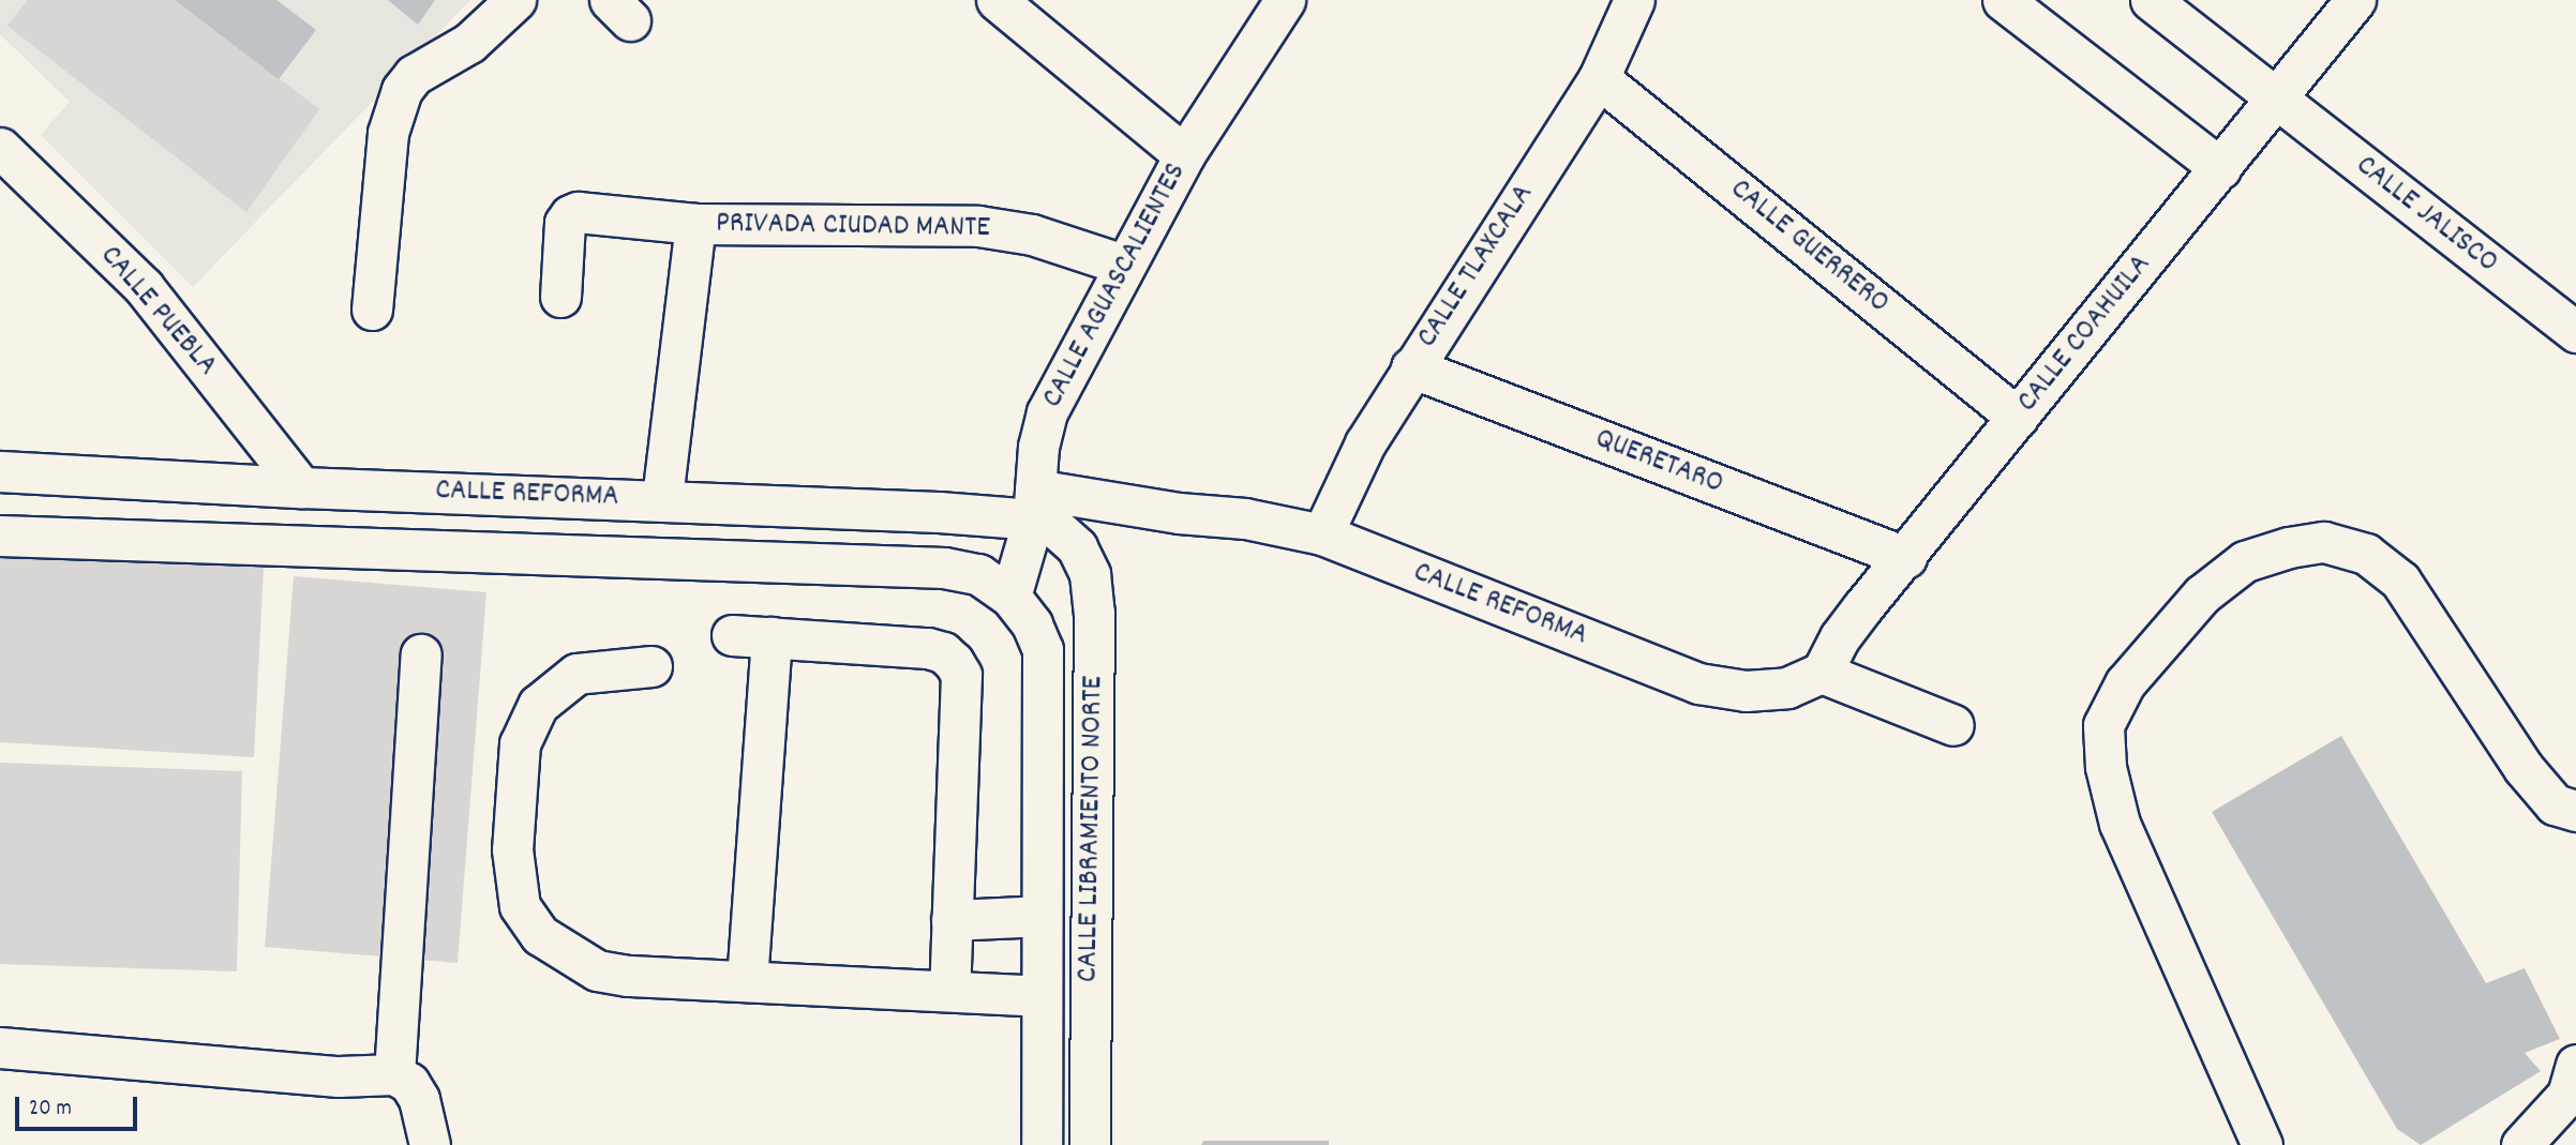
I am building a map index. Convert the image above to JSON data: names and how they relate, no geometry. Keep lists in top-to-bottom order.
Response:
{
  "streets": {
    "street": [
      "CALLE JALISCO",
      "PRIVADA CIUDAD MANTE",
      "CALLE GUERRERO",
      "CALLE TLAXCALA",
      "CALLE AGUASCALIENTES",
      "CALLE PUEBLA",
      "CALLE COAHUILA",
      "QUERETARO",
      "CALLE REFORMA",
      "CALLE LIBRAMIENTO NORTE"
    ]
  },
  "crossings": [
    ["CALLE JALISCO", "CALLE COAHUILA"],
    ["PRIVADA CIUDAD MANTE", "CALLE AGUASCALIENTES"],
    ["CALLE GUERRERO", "CALLE TLAXCALA"],
    ["CALLE GUERRERO", "CALLE COAHUILA"],
    ["CALLE TLAXCALA", "QUERETARO"],
    ["CALLE TLAXCALA", "CALLE REFORMA"],
    ["CALLE AGUASCALIENTES", "CALLE REFORMA"],
    ["CALLE AGUASCALIENTES", "CALLE LIBRAMIENTO NORTE"],
    ["CALLE PUEBLA", "CALLE REFORMA"],
    ["CALLE COAHUILA", "QUERETARO"],
    ["CALLE COAHUILA", "CALLE REFORMA"],
    ["CALLE REFORMA", "CALLE LIBRAMIENTO NORTE"]
  ],
  "scale_bar": "20 m"
}
